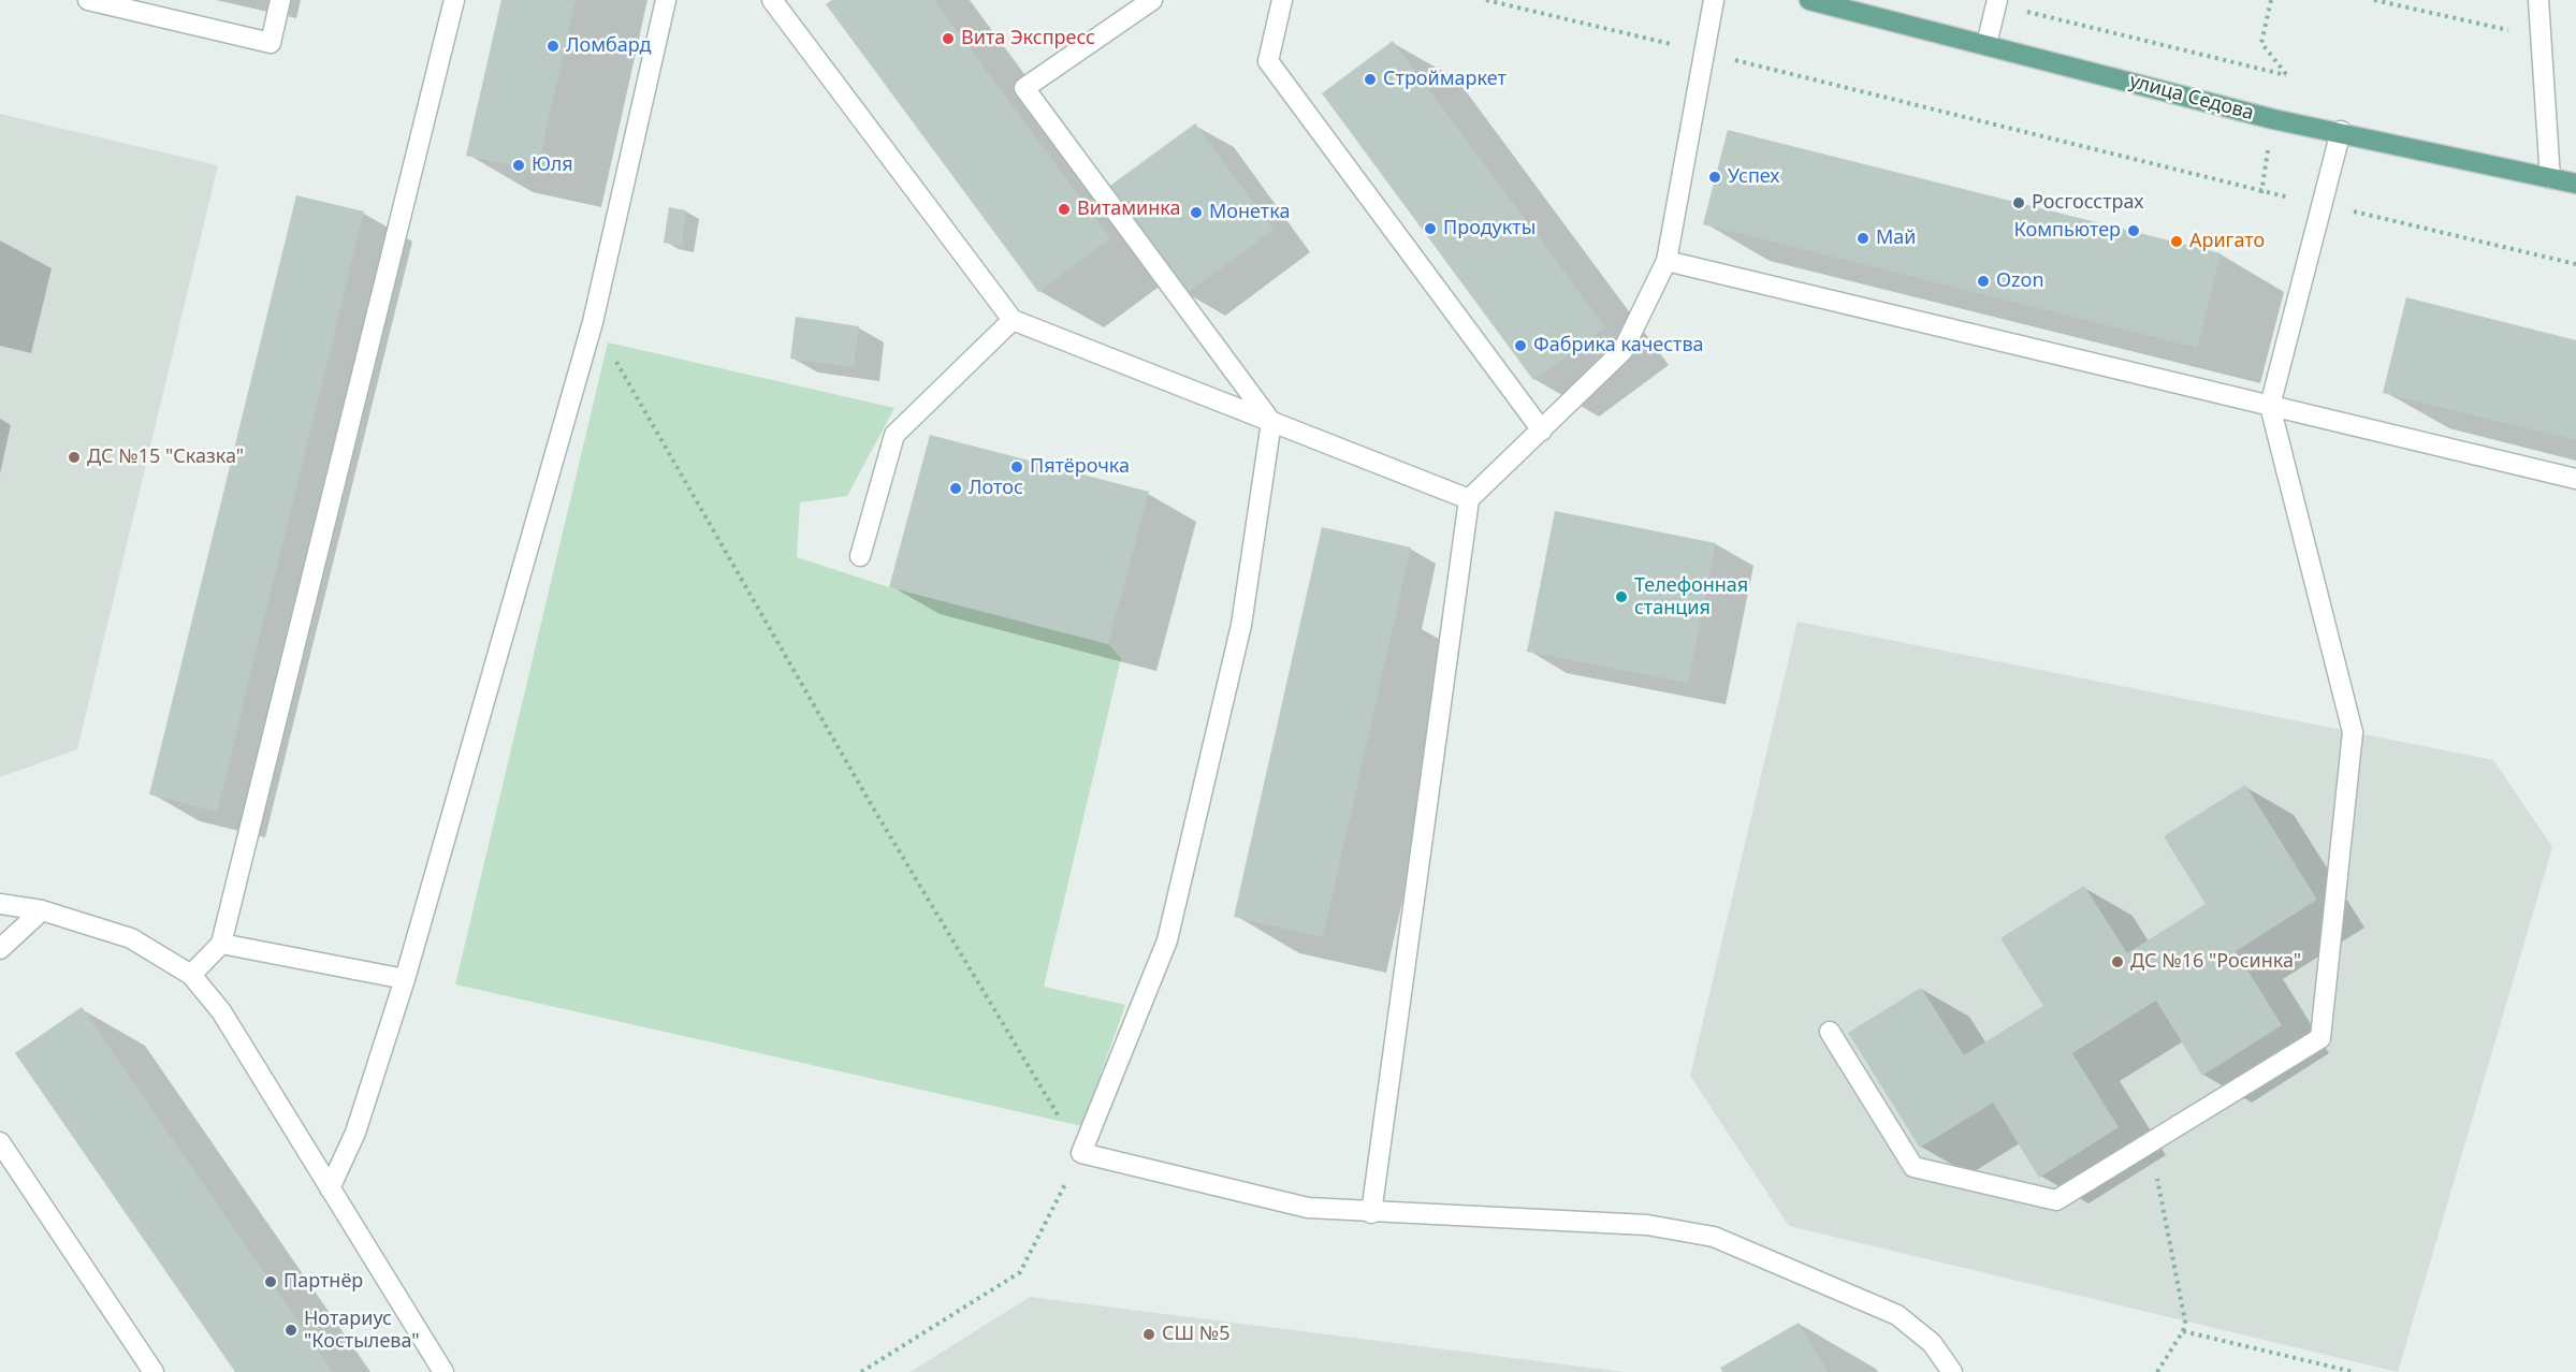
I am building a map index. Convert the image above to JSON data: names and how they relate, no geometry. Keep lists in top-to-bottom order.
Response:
{
  "streets": {
    "main road": ["улица Седова"]
  },
  "places": [
    "Вита Экспресс",
    "Ломбард",
    "Строймаркет",
    "Юля",
    "Успех",
    "Росгосстрах",
    "Витаминка",
    "Монетка",
    "Продукты",
    "Компьютер",
    "Май",
    "Аригато",
    "Ozon",
    "Фабрика качества",
    "ДС №15 \"Сказка\"",
    "Пятёрочка",
    "Лотос",
    "Телефонная станция",
    "ДС №16 \"Росинка\"",
    "Партнёр",
    "Нотариус \"Костылева\"",
    "СШ №5"
  ]
}
